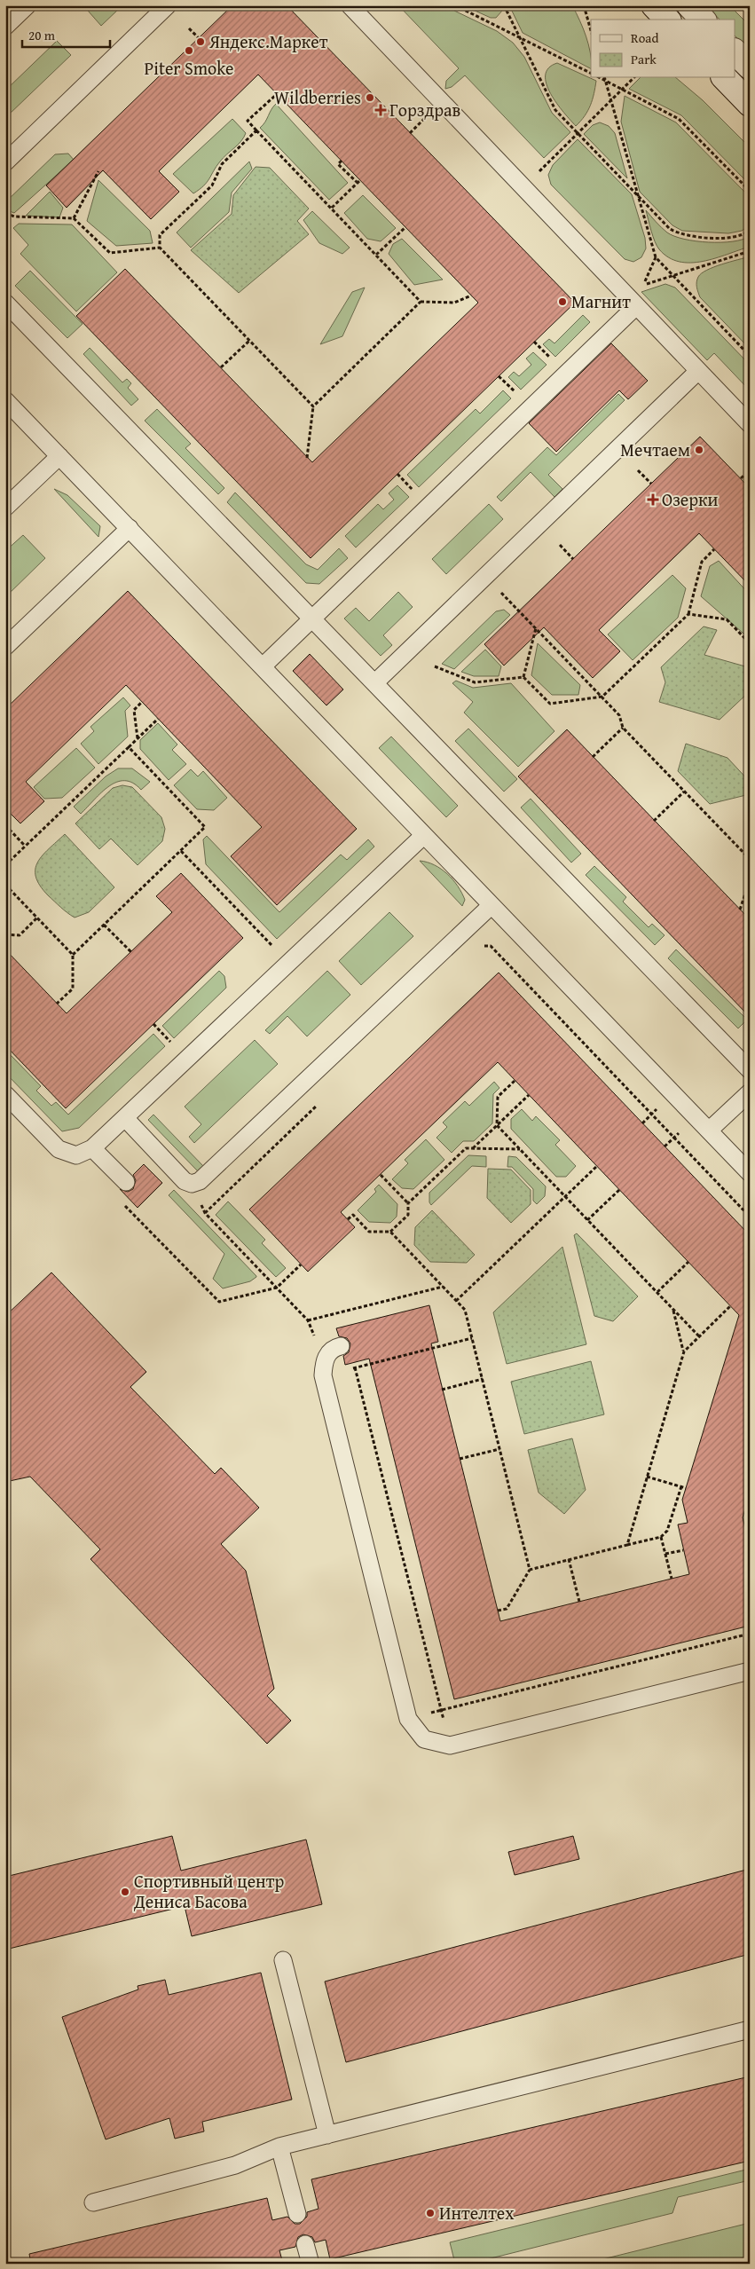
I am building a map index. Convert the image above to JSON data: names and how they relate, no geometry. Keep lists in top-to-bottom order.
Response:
{
  "places": {
    "other": [
      "Яндекс.Маркет",
      "Piter Smoke",
      "Wildberries",
      "Магнит",
      "Мечтаем",
      "Спортивный центр Дениса Басова",
      "Интелтех"
    ],
    "health": ["Горздрав", "Озерки"]
  },
  "legend": ["Road", "Park"],
  "scale_bar": "20 m"
}
